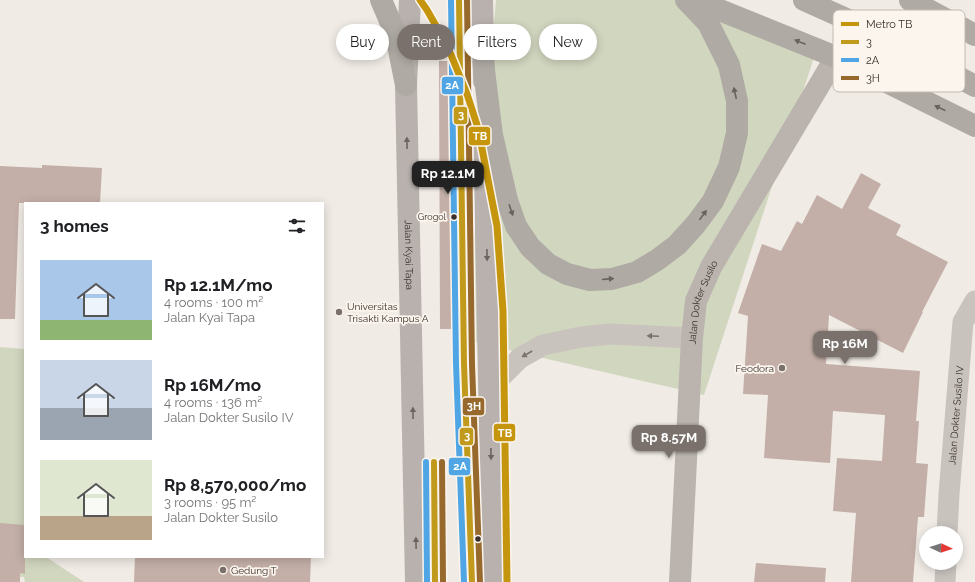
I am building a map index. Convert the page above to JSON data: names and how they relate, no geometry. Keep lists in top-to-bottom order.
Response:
{
  "streets": {
    "main road": ["Jalan Kyai Tapa"],
    "street": ["Jalan Dokter Susilo", "Jalan Dokter Susilo IV"]
  },
  "places": [
    "Grogol",
    "Universitas Trisakti Kampus A",
    "Feodora",
    "Gedung T"
  ],
  "lines": [
    "metro line TB",
    "transit line 3",
    "transit line 2A",
    "transit line 3H"
  ],
  "legend": [
    "Metro TB",
    "3",
    "2A",
    "3H"
  ],
  "north": "right",
  "page": {
    "chip": [
      "Buy",
      "Rent",
      "Filters",
      "New"
    ],
    "price": ["Rp 12.1M", "Rp 16M", "Rp 8.57M"],
    "heading": "3 homes",
    "list": [
      {
        "name": "Rp 12.1M/mo",
        "note": "4 rooms · 100 m² · Jalan Kyai Tapa"
      },
      {
        "name": "Rp 16M/mo",
        "note": "4 rooms · 136 m² · Jalan Dokter Susilo IV"
      },
      {
        "name": "Rp 8,570,000/mo",
        "note": "3 rooms · 95 m² · Jalan Dokter Susilo"
      }
    ]
  }
}
